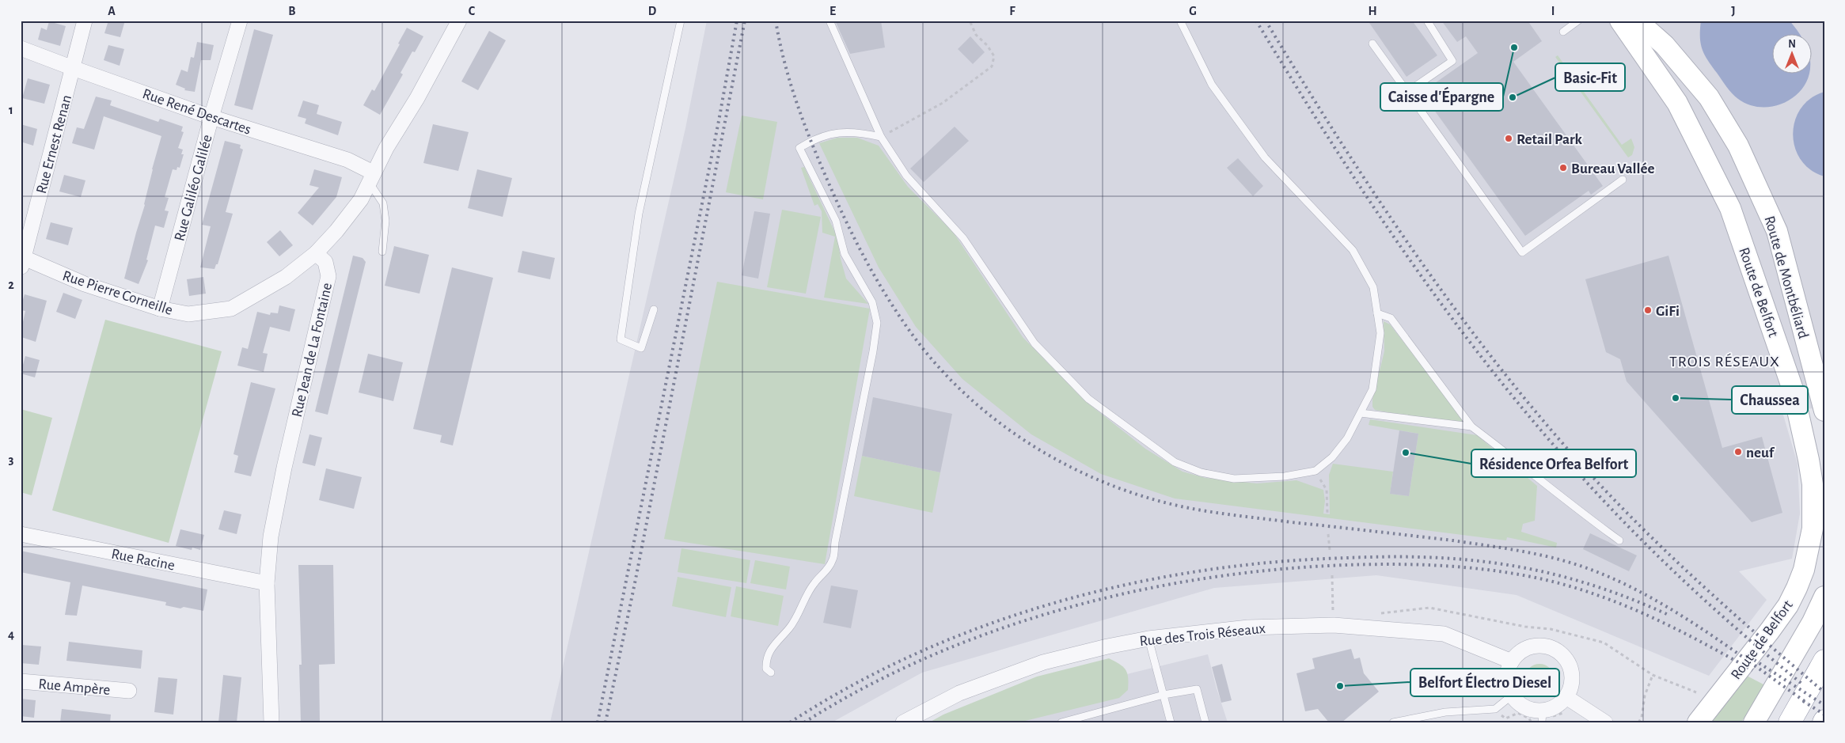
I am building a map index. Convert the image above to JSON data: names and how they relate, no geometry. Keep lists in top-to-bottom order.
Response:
{
  "streets": {
    "main road": ["Route de Montbéliard", "Route de Belfort"],
    "street": [
      "Rue René Descartes",
      "Rue Ernest Renan",
      "Rue Galiléo Galilée",
      "Rue Pierre Corneille",
      "Rue Jean de La Fontaine",
      "Rue Racine",
      "Rue des Trois Réseaux",
      "Rue Ampère"
    ]
  },
  "crossings": [
    ["Rue René Descartes", "Rue Ernest Renan"],
    ["Rue René Descartes", "Rue Galiléo Galilée"],
    ["Rue Ernest Renan", "Rue Pierre Corneille"],
    ["Rue Galiléo Galilée", "Rue Pierre Corneille"],
    ["Rue Pierre Corneille", "Rue Jean de La Fontaine"],
    ["Rue Jean de La Fontaine", "Rue Racine"]
  ],
  "districts": ["TROIS RÉSEAUX"],
  "places": [
    "Caisse d'Épargne",
    "Basic-Fit",
    "Retail Park",
    "Bureau Vallée",
    "GiFi",
    "Chaussea",
    "neuf",
    "Résidence Orfea Belfort",
    "Belfort Électro Diesel"
  ],
  "north": "top",
  "grid": {
    "columns": [
      "A",
      "B",
      "C",
      "D",
      "E",
      "F",
      "G",
      "H",
      "I",
      "J"
    ],
    "rows": [
      "1",
      "2",
      "3",
      "4"
    ]
  }
}
